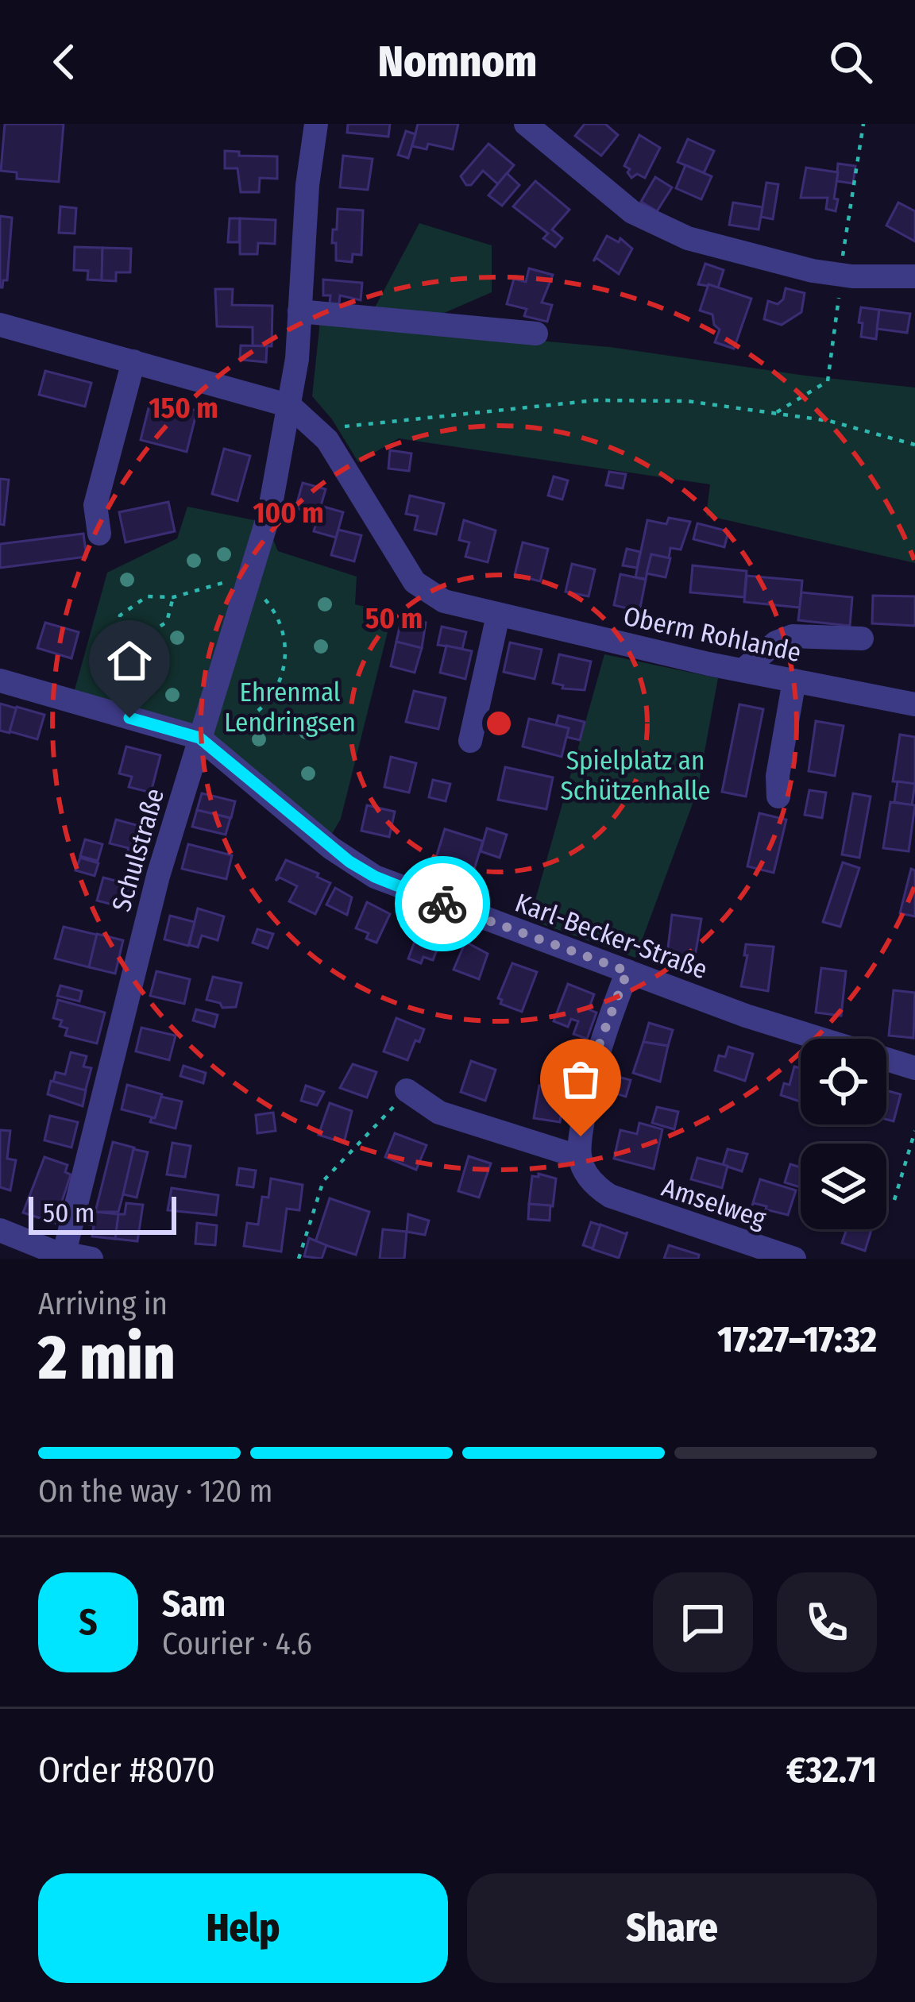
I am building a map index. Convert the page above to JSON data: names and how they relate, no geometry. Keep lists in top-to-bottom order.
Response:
{
  "streets": {
    "street": [
      "Oberm Rohlande",
      "Schulstraße",
      "Karl-Becker-Straße",
      "Amselweg"
    ]
  },
  "crossings": [
    ["Oberm Rohlande", "Schulstraße"],
    ["Schulstraße", "Karl-Becker-Straße"]
  ],
  "parks": ["Ehrenmal Lendringsen", "Spielplatz an Schützenhalle"],
  "scale_bar": "50 m",
  "page": {
    "header": "Nomnom",
    "scale": "50 m",
    "heading": ["2 min", "Arriving in", "17:27–17:32"],
    "panel": [
      "Sam",
      "Courier · 4.6",
      "Order #8070",
      "€32.71"
    ],
    "bar": "On the way · 120 m",
    "round": "S",
    "buttons": ["Help", "Share"]
  },
  "rings": ["150 m", "100 m", "50 m"]
}
